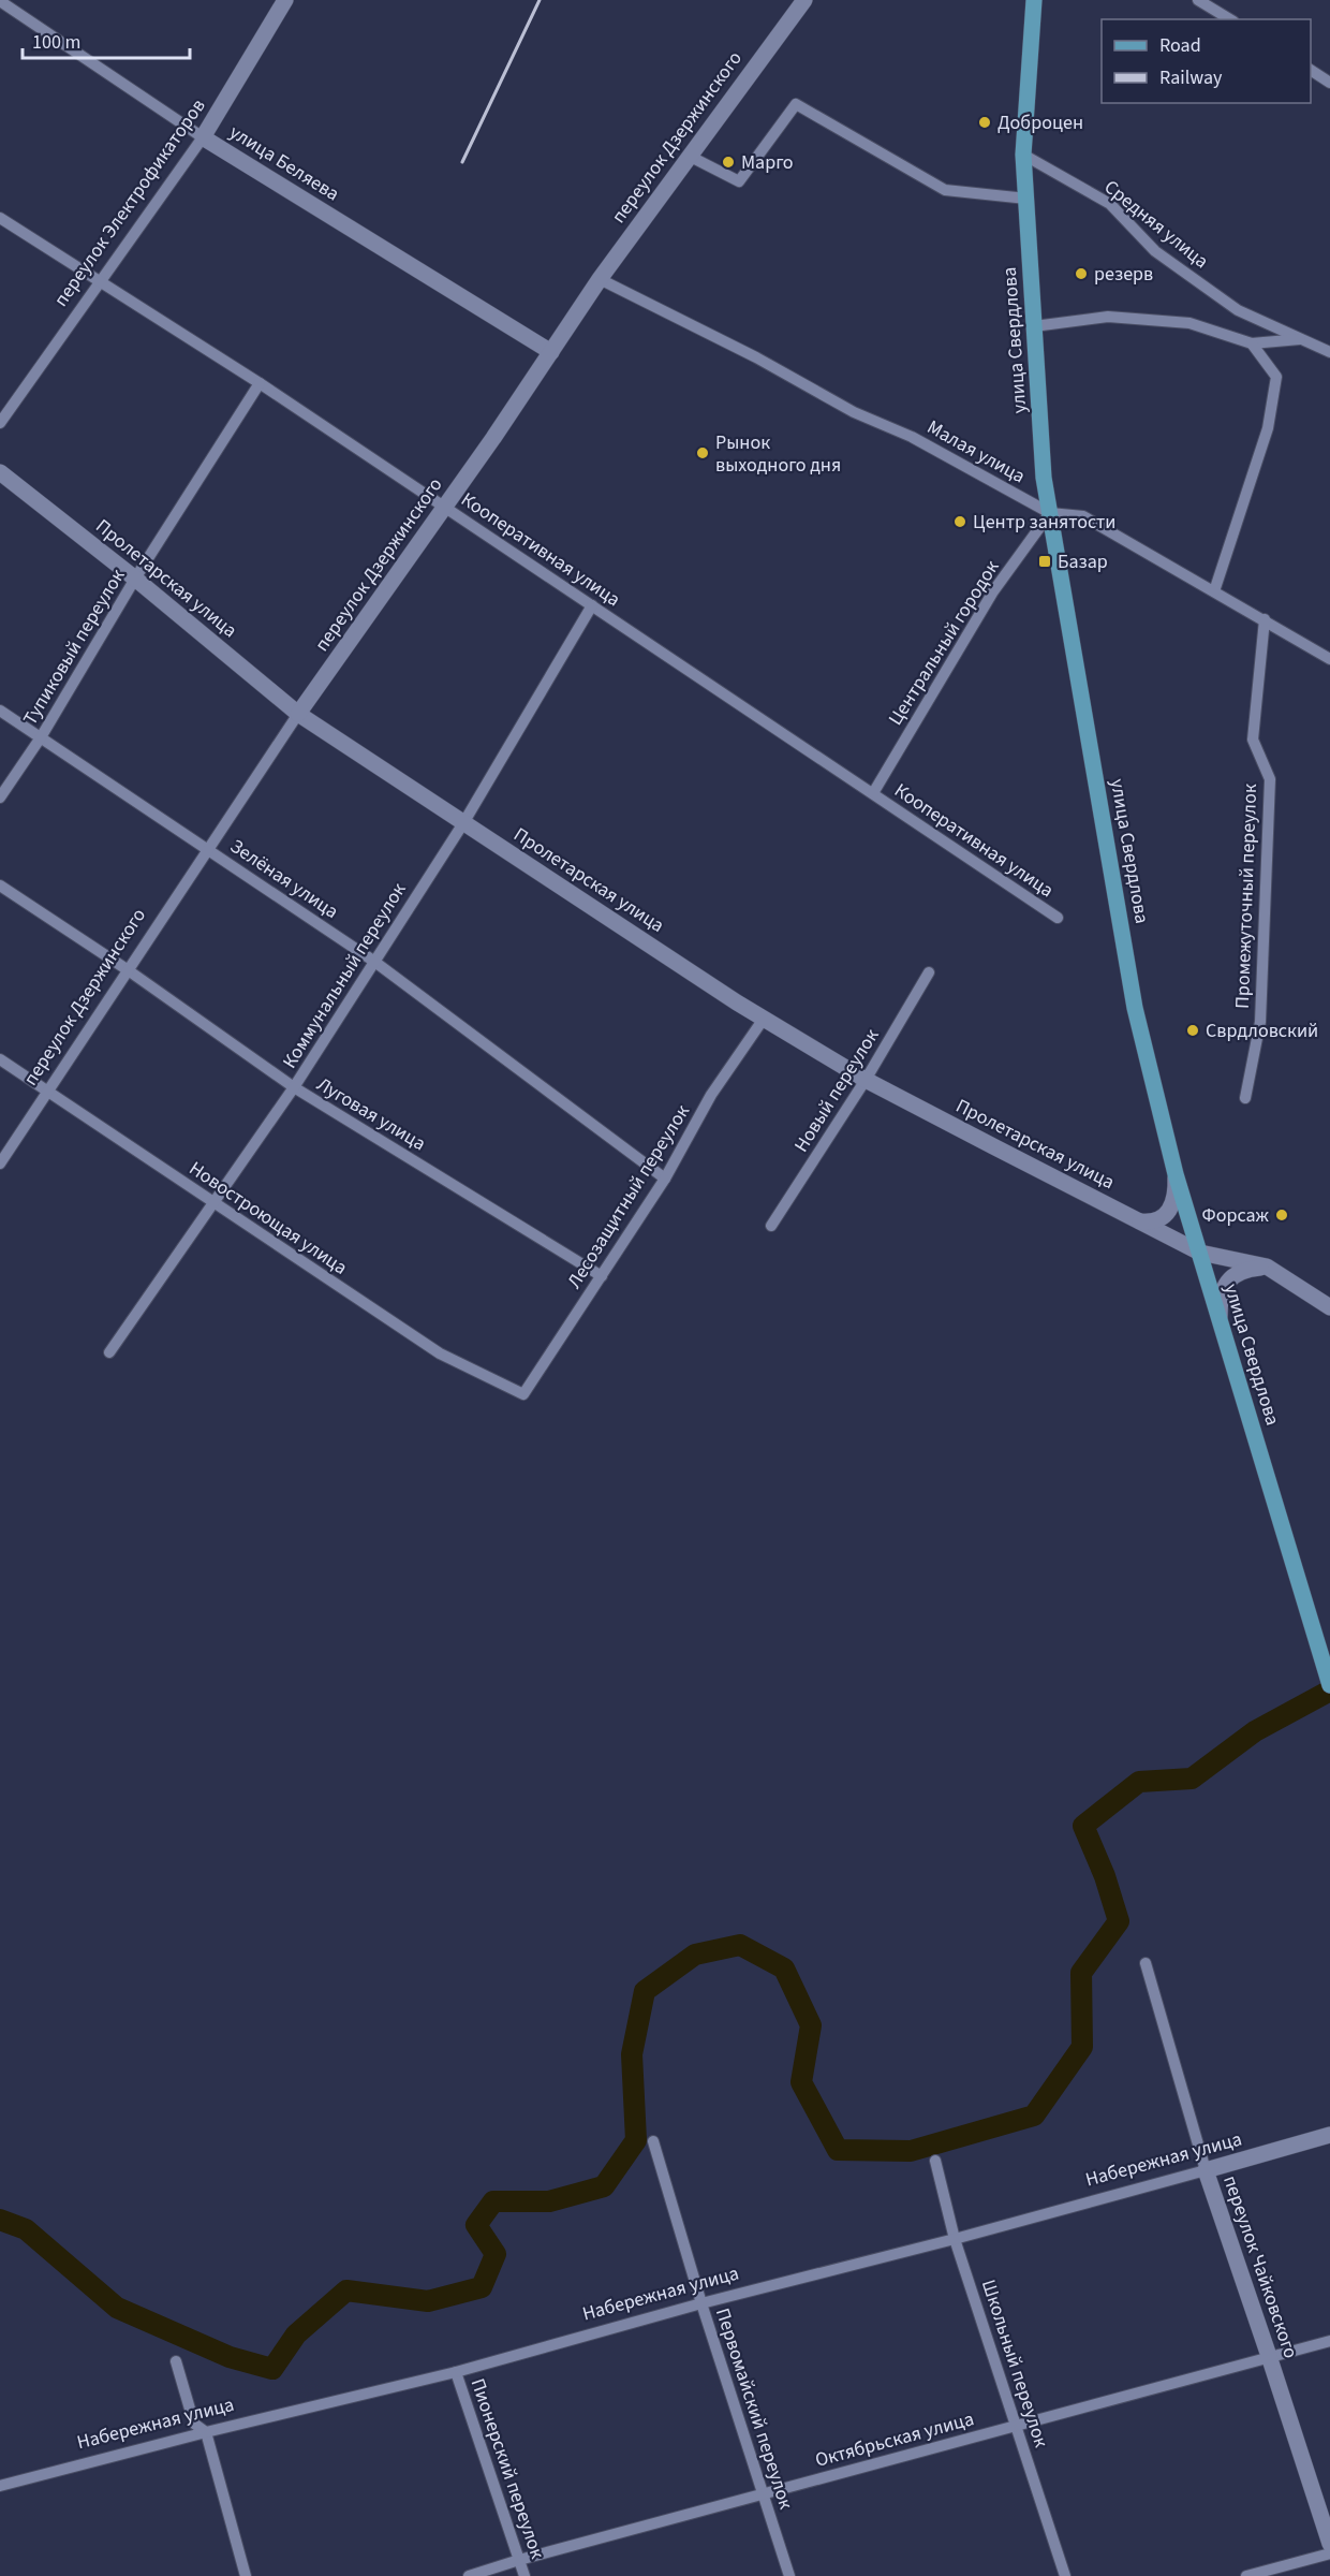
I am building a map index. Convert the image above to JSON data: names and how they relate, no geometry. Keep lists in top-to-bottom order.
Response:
{
  "streets": {
    "main road": ["улица Свердлова"],
    "street": [
      "переулок Дзержинского",
      "улица Беляева",
      "переулок Электрофикаторов",
      "Средняя улица",
      "Малая улица",
      "Кооперативная улица",
      "Пролетарская улица",
      "Центральный городок",
      "Тупиковый переулок",
      "Зелёная улица",
      "Промежуточный переулок",
      "Коммунальный переулок",
      "Новый переулок",
      "Луговая улица",
      "Лесозащитный переулок",
      "Новостроющая улица",
      "Набережная улица",
      "переулок Чайковского",
      "Школьный переулок",
      "Первомайский переулок",
      "Октябрьская улица",
      "Пионерский переулок"
    ]
  },
  "crossings": [
    ["переулок Дзержинского", "улица Беляева"],
    ["переулок Дзержинского", "Малая улица"],
    ["переулок Дзержинского", "Кооперативная улица"],
    ["переулок Дзержинского", "Пролетарская улица"],
    ["переулок Дзержинского", "Зелёная улица"],
    ["переулок Дзержинского", "Луговая улица"],
    ["переулок Дзержинского", "Новостроющая улица"],
    ["улица Беляева", "переулок Электрофикаторов"],
    ["переулок Электрофикаторов", "Кооперативная улица"],
    ["Средняя улица", "улица Свердлова"],
    ["улица Свердлова", "Малая улица"],
    ["улица Свердлова", "Пролетарская улица"],
    ["улица Свердлова", "Центральный городок"],
    ["Малая улица", "Центральный городок"],
    ["Малая улица", "Промежуточный переулок"],
    ["Кооперативная улица", "Центральный городок"],
    ["Кооперативная улица", "Тупиковый переулок"],
    ["Кооперативная улица", "Коммунальный переулок"],
    ["Пролетарская улица", "Тупиковый переулок"],
    ["Пролетарская улица", "Коммунальный переулок"],
    ["Пролетарская улица", "Новый переулок"],
    ["Пролетарская улица", "Лесозащитный переулок"],
    ["Тупиковый переулок", "Зелёная улица"],
    ["Зелёная улица", "Коммунальный переулок"],
    ["Зелёная улица", "Лесозащитный переулок"],
    ["Коммунальный переулок", "Луговая улица"],
    ["Коммунальный переулок", "Новостроющая улица"],
    ["Луговая улица", "Лесозащитный переулок"],
    ["Лесозащитный переулок", "Новостроющая улица"],
    ["Набережная улица", "переулок Чайковского"],
    ["Набережная улица", "Школьный переулок"],
    ["Набережная улица", "Первомайский переулок"],
    ["Набережная улица", "Пионерский переулок"],
    ["переулок Чайковского", "Октябрьская улица"],
    ["Школьный переулок", "Октябрьская улица"],
    ["Первомайский переулок", "Октябрьская улица"],
    ["Октябрьская улица", "Пионерский переулок"]
  ],
  "places": {
    "other": [
      "Доброцен",
      "Марго",
      "резерв",
      "Рынок выходного дня",
      "Центр занятости",
      "Сврдловский",
      "Форсаж"
    ],
    "transit": ["Базар"]
  },
  "legend": ["Road", "Railway"],
  "scale_bar": "100 m"
}
